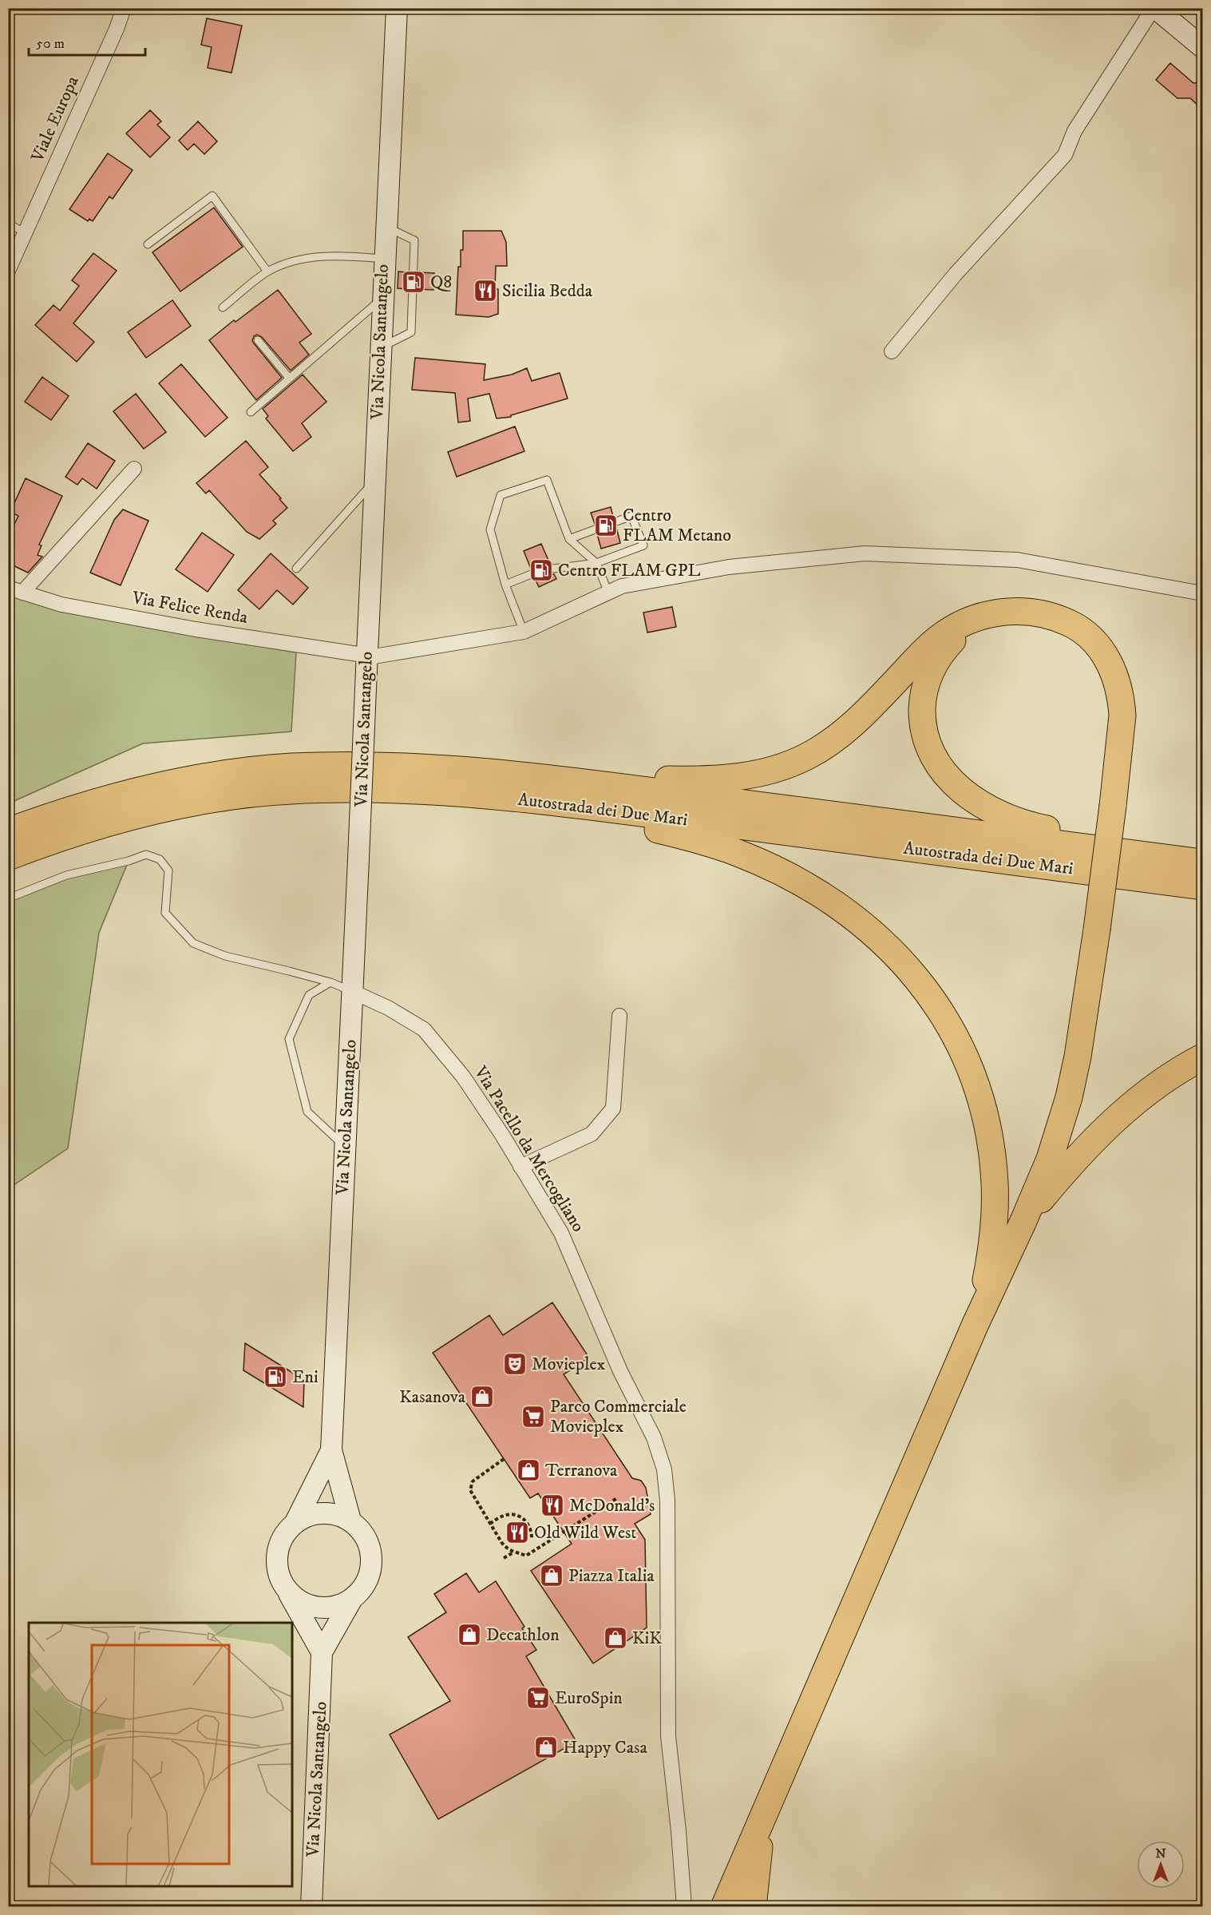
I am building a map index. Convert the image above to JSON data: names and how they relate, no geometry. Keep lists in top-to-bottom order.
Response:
{
  "streets": {
    "highway": ["Autostrada dei Due Mari"],
    "main road": ["Via Nicola Santangelo"],
    "street": ["Viale Europa", "Via Felice Renda", "Via Pacello da Mercogliano"]
  },
  "crossings": [
    ["Via Nicola Santangelo", "Via Felice Renda"],
    ["Via Nicola Santangelo", "Via Pacello da Mercogliano"]
  ],
  "places": {
    "fuel station": [
      "Q8",
      "Centro FLAM Metano",
      "Centro FLAM GPL",
      "Eni"
    ],
    "restaurant": ["Sicilia Bedda", "McDonald's", "Old Wild West"],
    "theatre": ["Movieplex"],
    "shop": [
      "Kasanova",
      "Terranova",
      "Piazza Italia",
      "Decathlon",
      "KiK",
      "Happy Casa"
    ],
    "supermarket": ["Parco Commerciale Movieplex", "EuroSpin"]
  },
  "scale_bar": "50 m",
  "north": "top"
}
